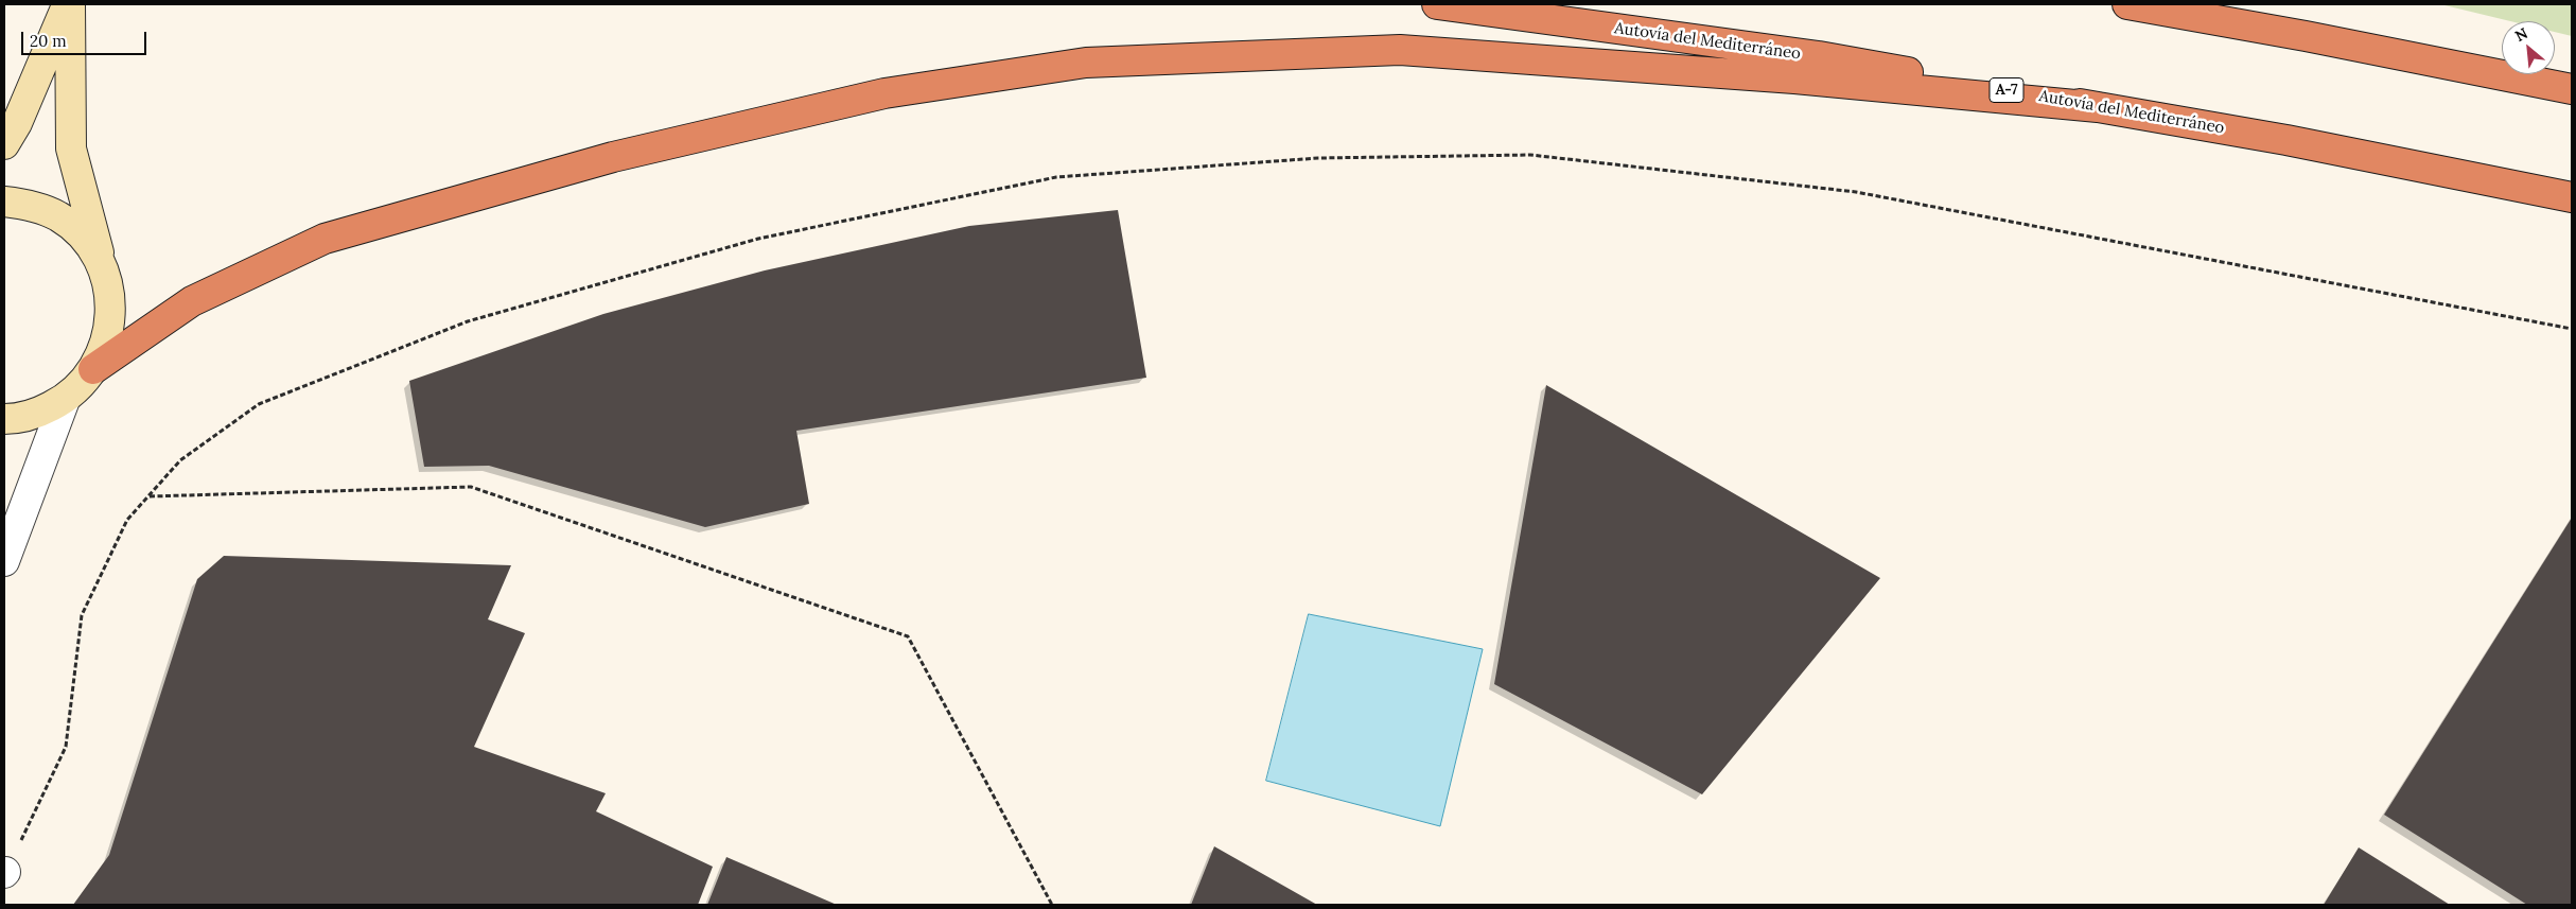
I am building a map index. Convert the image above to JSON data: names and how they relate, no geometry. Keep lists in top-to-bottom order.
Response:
{
  "streets": {
    "highway": ["Autovía del Mediterráneo", "A-7"]
  },
  "scale_bar": "20 m",
  "north": "top left"
}
